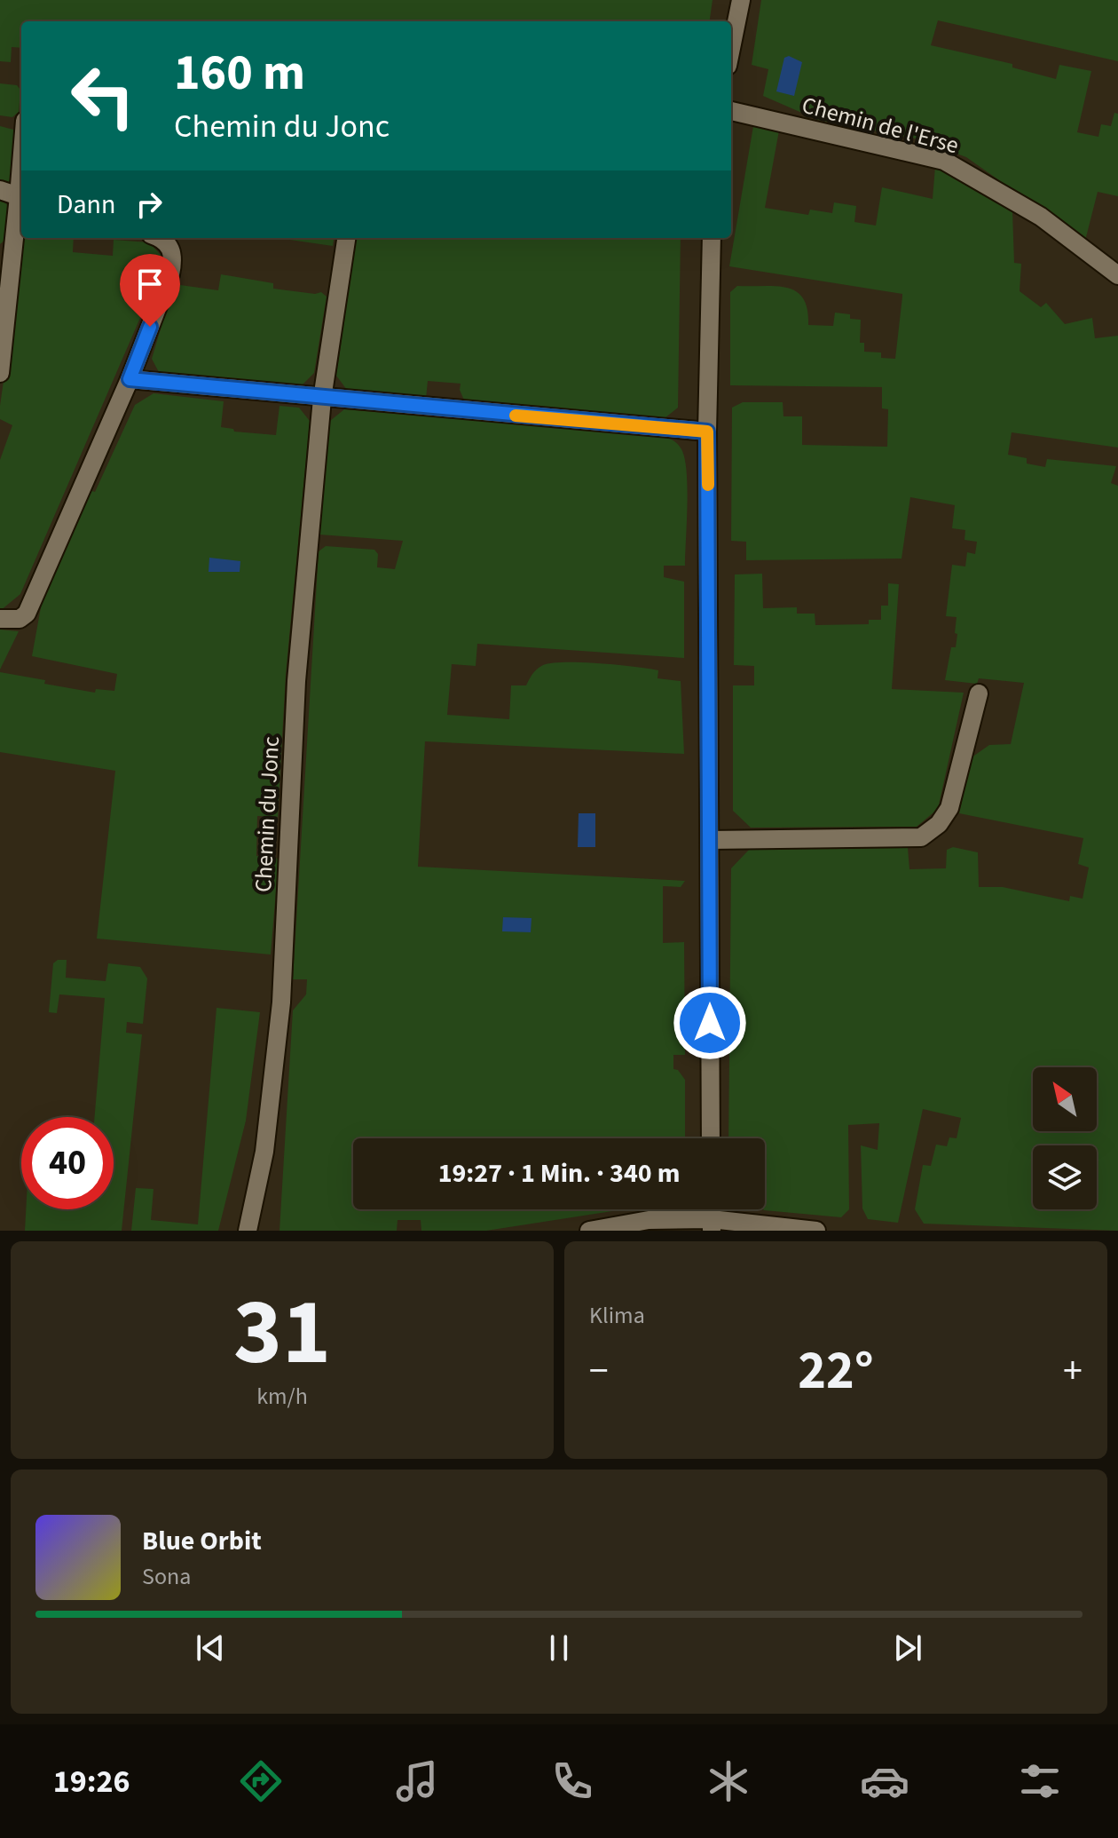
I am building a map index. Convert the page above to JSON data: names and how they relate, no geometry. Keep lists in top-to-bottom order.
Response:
{
  "streets": {
    "street": ["Chemin de l'Erse", "Chemin du Jonc"]
  },
  "north": "top left",
  "page": {
    "turn": ["160 m", "Chemin du Jonc"],
    "then": "Dann",
    "limit": "40",
    "trip": "19:27 · 1 Min. · 340 m",
    "tile": [
      ["31", "km/h"],
      "Klima"
    ],
    "heat": ["−", "22°", "+"],
    "song": ["Blue Orbit", "Sona"],
    "tabs": "19:26"
  }
}
